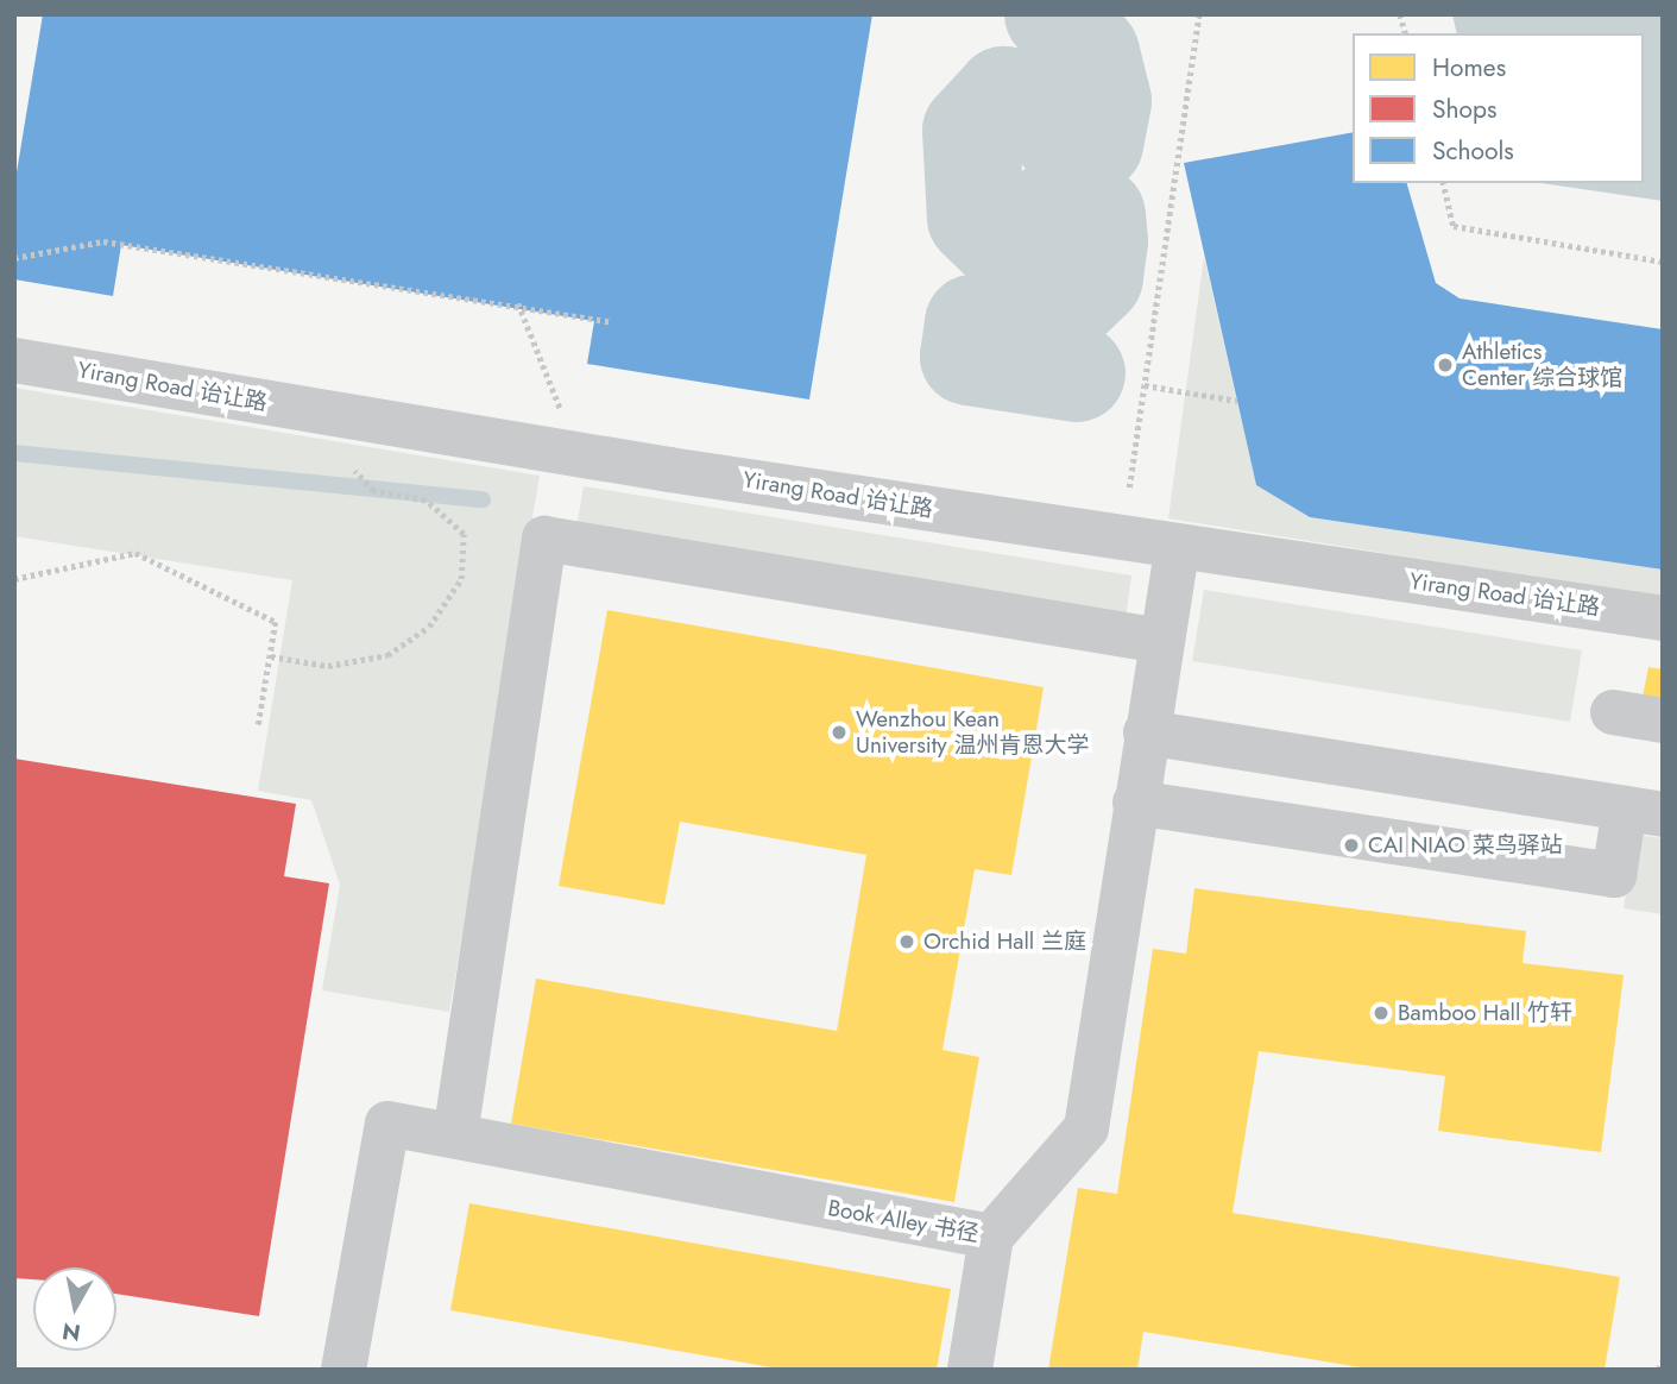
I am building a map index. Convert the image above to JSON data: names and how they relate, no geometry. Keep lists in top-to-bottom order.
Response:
{
  "streets": {
    "street": ["Yirang Road 诒让路", "Book Alley 书径"]
  },
  "crossings": [
    ["Yirang Road 诒让路", "Book Alley 书径"]
  ],
  "places": [
    "Athletics Center 综合球馆",
    "Wenzhou Kean University 温州肯恩大学",
    "CAI NIAO 菜鸟驿站",
    "Orchid Hall 兰庭",
    "Bamboo Hall 竹轩"
  ],
  "legend": ["Homes", "Shops", "Schools"],
  "north": "bottom"
}
